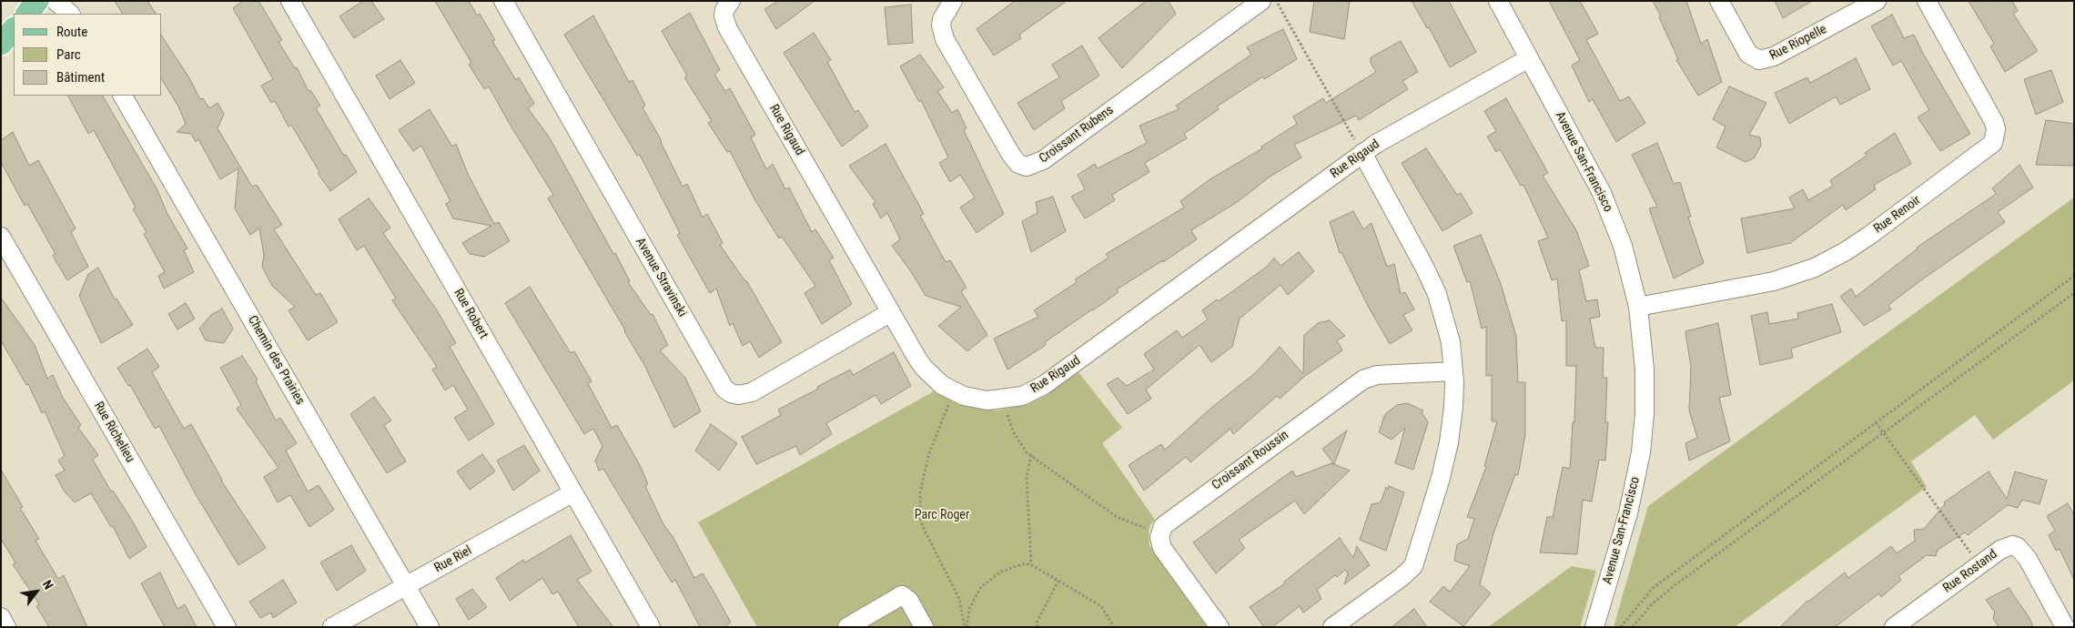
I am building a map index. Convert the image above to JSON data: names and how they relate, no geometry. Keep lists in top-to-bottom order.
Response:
{
  "streets": {
    "street": [
      "Rue Riopelle",
      "Rue Rigaud",
      "Croissant Rubens",
      "Avenue San-Francisco",
      "Rue Renoir",
      "Avenue Stravinski",
      "Rue Robert",
      "Chemin des Prairies",
      "Rue Richelieu",
      "Croissant Roussin",
      "Rue Riel",
      "Rue Rostand"
    ]
  },
  "crossings": [
    ["Rue Rigaud", "Avenue San-Francisco"],
    ["Rue Rigaud", "Avenue Stravinski"],
    ["Avenue San-Francisco", "Rue Renoir"],
    ["Rue Robert", "Rue Riel"],
    ["Chemin des Prairies", "Rue Riel"]
  ],
  "parks": ["Parc Roger"],
  "legend": ["Route", "Parc", "Bâtiment"],
  "north": "top right"
}
